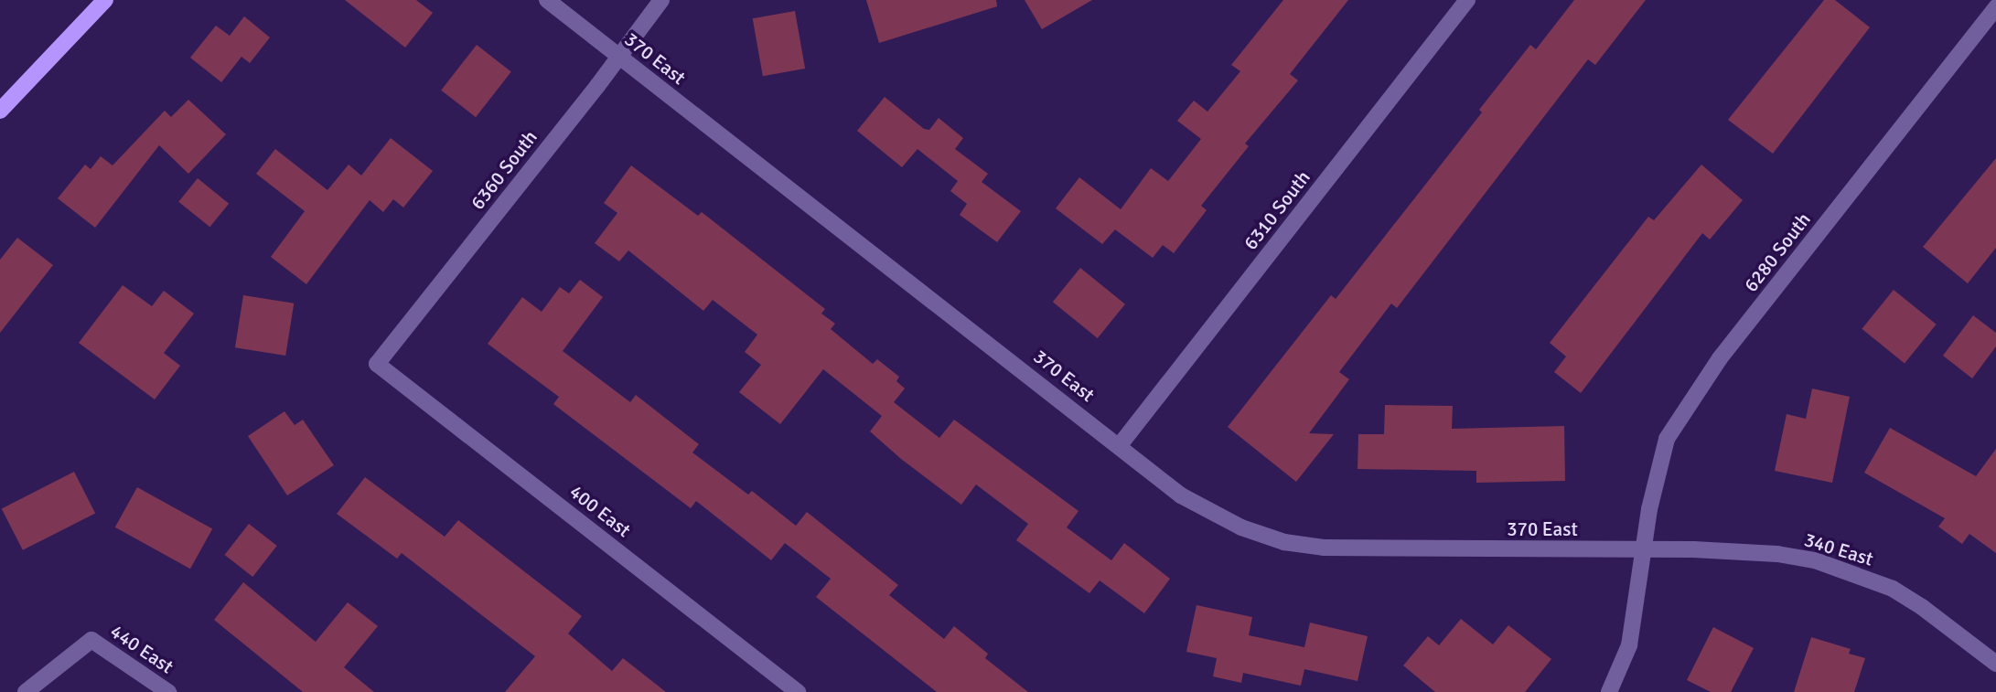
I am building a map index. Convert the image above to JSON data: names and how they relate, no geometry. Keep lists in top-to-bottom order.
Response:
{
  "streets": {
    "street": [
      "370 East",
      "6360 South",
      "6310 South",
      "6280 South",
      "400 East",
      "340 East",
      "440 East"
    ]
  },
  "crossings": [
    ["370 East", "6360 South"],
    ["370 East", "6310 South"],
    ["370 East", "6280 South"],
    ["370 East", "340 East"],
    ["6360 South", "400 East"],
    ["6280 South", "340 East"]
  ]
}
